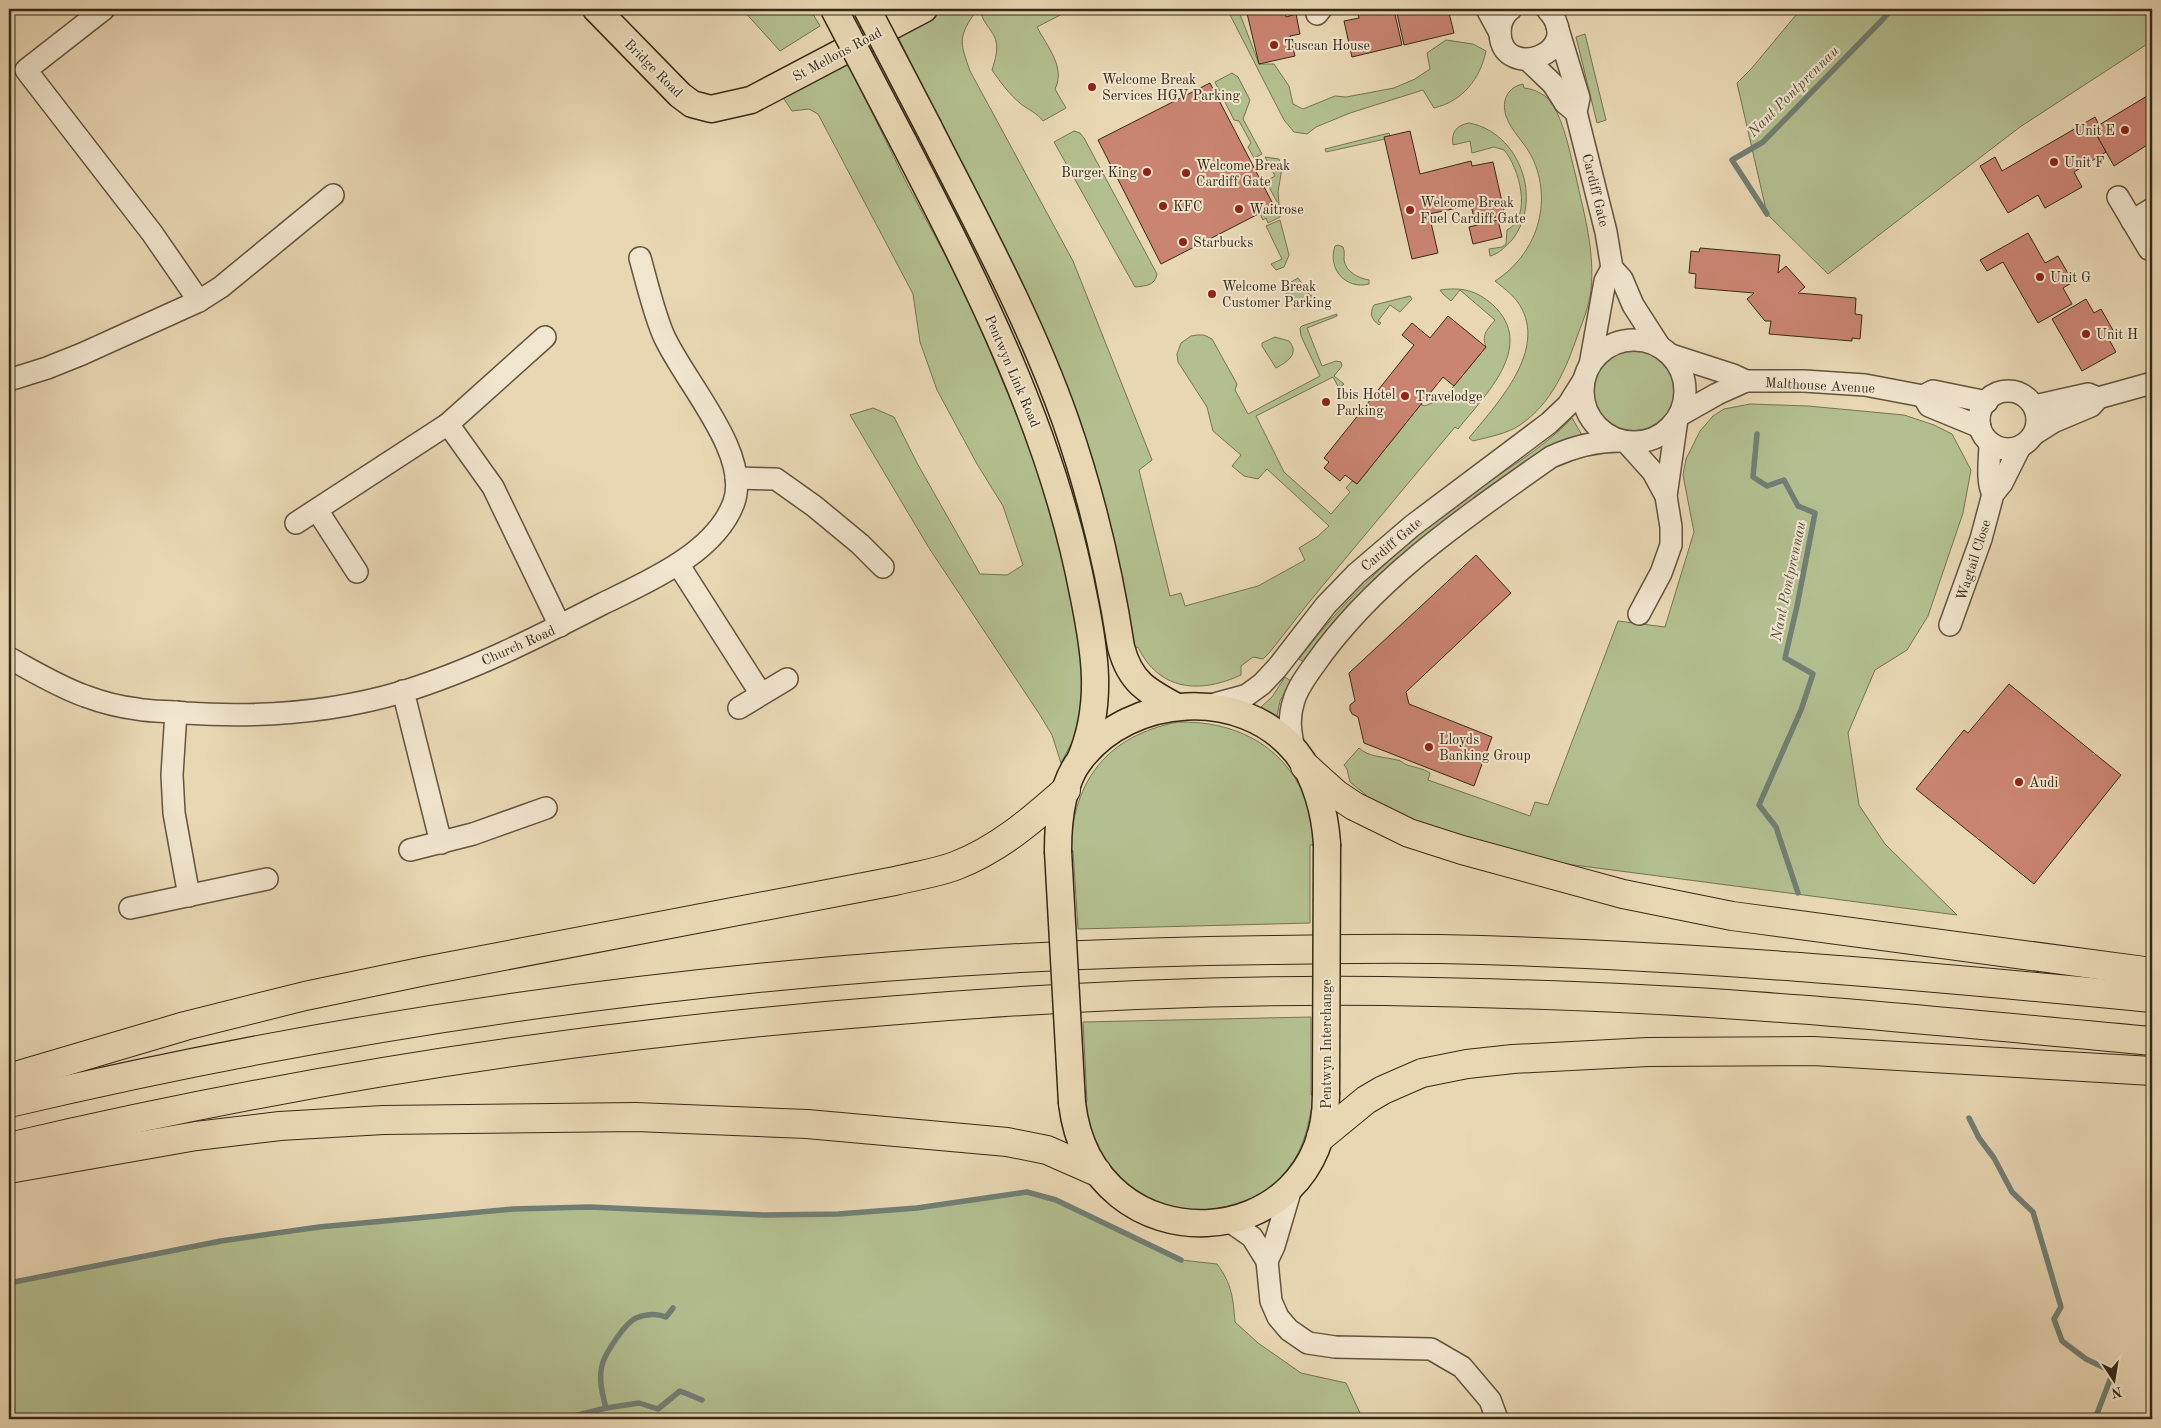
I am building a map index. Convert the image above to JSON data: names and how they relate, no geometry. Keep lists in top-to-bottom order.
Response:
{
  "streets": {
    "main road": [
      "St Mellons Road",
      "Bridge Road",
      "Pentwyn Link Road",
      "Pentwyn Interchange"
    ],
    "street": [
      "Cardiff Gate",
      "Malthouse Avenue",
      "Wagtail Close",
      "Church Road"
    ]
  },
  "crossings": [
    ["St Mellons Road", "Bridge Road"],
    ["Cardiff Gate", "Malthouse Avenue"],
    ["Cardiff Gate", "Pentwyn Interchange"],
    ["Pentwyn Link Road", "Pentwyn Interchange"],
    ["Malthouse Avenue", "Wagtail Close"]
  ],
  "water": ["Nant Pontprennau"],
  "places": [
    "Tuscan House",
    "Welcome Break Services HGV Parking",
    "Unit E",
    "Unit F",
    "Burger King",
    "Welcome Break Cardiff Gate",
    "KFC",
    "Waitrose",
    "Welcome Break Fuel Cardiff Gate",
    "Starbucks",
    "Unit G",
    "Welcome Break Customer Parking",
    "Unit H",
    "Travelodge",
    "Ibis Hotel Parking",
    "Lloyds Banking Group",
    "Audi"
  ],
  "north": "bottom"
}
